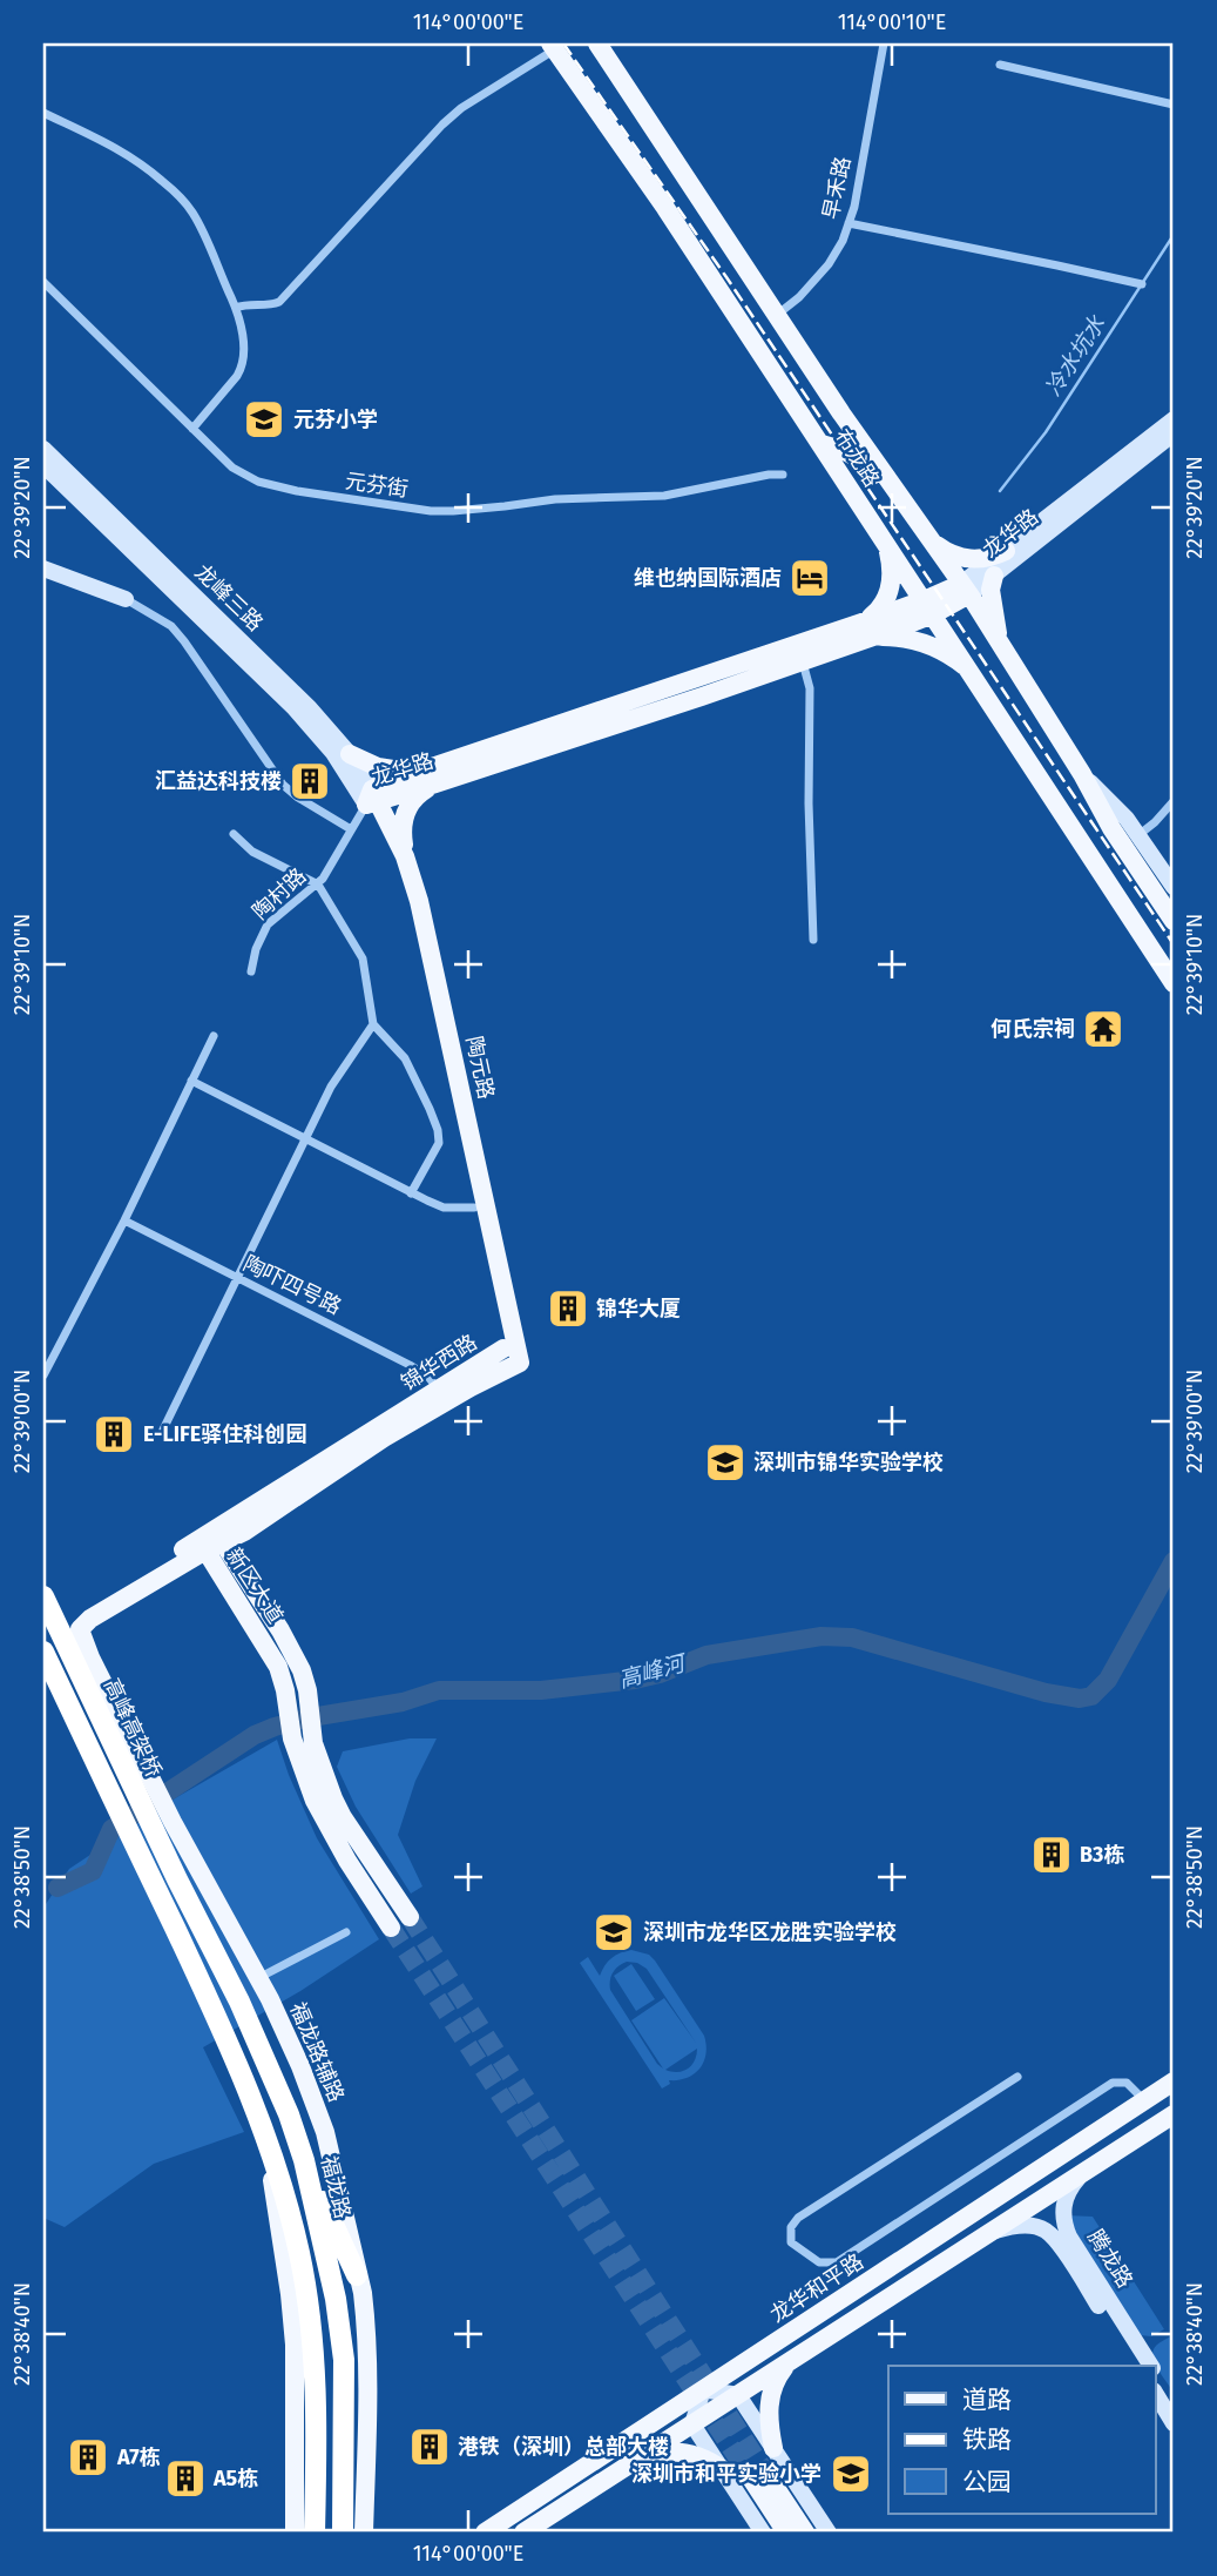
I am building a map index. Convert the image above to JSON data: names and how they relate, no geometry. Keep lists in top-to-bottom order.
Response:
{
  "streets": {
    "highway": ["高峰高架桥", "福龙路"],
    "main road": [
      "布龙路",
      "龙华路",
      "龙峰三路",
      "陶元路",
      "锦华西路",
      "新区大道",
      "福龙路辅路",
      "腾龙路",
      "龙华和平路"
    ],
    "street": [
      "早禾路",
      "元芬街",
      "陶村路",
      "陶吓四号路"
    ]
  },
  "crossings": [
    ["早禾路", "布龙路"],
    ["布龙路", "龙华路"],
    ["龙华路", "龙峰三路"],
    ["龙华路", "陶村路"],
    ["龙华路", "陶元路"],
    ["龙峰三路", "陶村路"],
    ["龙峰三路", "陶元路"],
    ["陶村路", "陶元路"],
    ["陶元路", "锦华西路"],
    ["陶吓四号路", "锦华西路"],
    ["锦华西路", "新区大道"],
    ["锦华西路", "福龙路辅路"],
    ["高峰高架桥", "福龙路"]
  ],
  "water": ["冷水坑水", "高峰河"],
  "places": {
    "school or university": [
      "元芬小学",
      "深圳市锦华实验学校",
      "深圳市龙华区龙胜实验学校",
      "深圳市和平实验小学"
    ],
    "hotel": ["维也纳国际酒店"],
    "building": [
      "汇益达科技楼",
      "锦华大厦",
      "E-LIFE驿住科创园",
      "B3栋",
      "港铁（深圳）总部大楼",
      "A7栋",
      "A5栋"
    ],
    "temple": ["何氏宗祠"]
  },
  "legend": ["道路", "铁路", "公园"],
  "coordinates": [
    "114°00'00\"E",
    "114°00'10\"E",
    "22°39'20\"N",
    "22°39'10\"N",
    "22°39'00\"N",
    "22°38'50\"N",
    "22°38'40\"N"
  ]
}
